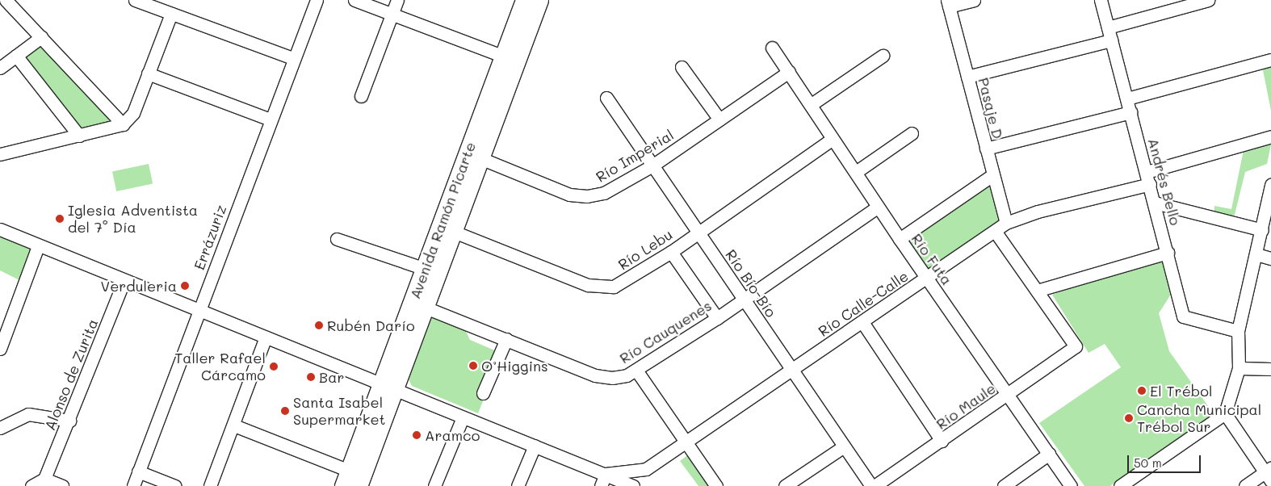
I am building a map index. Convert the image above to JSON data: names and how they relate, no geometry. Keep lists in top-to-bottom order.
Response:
{
  "streets": {
    "highway": ["Avenida Ramón Picarte"],
    "street": [
      "Pasaje D",
      "Río Imperial",
      "Andrés Bello",
      "Errázuriz",
      "Río Lebu",
      "Río Futa",
      "Río Bío-Bío",
      "Río Calle-Calle",
      "Río Cauquenes",
      "Alonso de Zurita",
      "Río Maule"
    ]
  },
  "crossings": [
    ["Pasaje D", "Río Calle-Calle"],
    ["Río Imperial", "Avenida Ramón Picarte"],
    ["Río Imperial", "Río Futa"],
    ["Río Imperial", "Río Bío-Bío"],
    ["Andrés Bello", "Río Calle-Calle"],
    ["Avenida Ramón Picarte", "Río Lebu"],
    ["Avenida Ramón Picarte", "Río Cauquenes"],
    ["Río Lebu", "Río Futa"],
    ["Río Lebu", "Río Bío-Bío"],
    ["Río Futa", "Río Calle-Calle"],
    ["Río Futa", "Río Cauquenes"],
    ["Río Futa", "Río Maule"],
    ["Río Bío-Bío", "Río Calle-Calle"],
    ["Río Bío-Bío", "Río Cauquenes"]
  ],
  "places": [
    "Iglesia Adventista del 7° Día",
    "Verduleria",
    "Rubén Darío",
    "O’Higgins",
    "Taller Rafael Cárcamo",
    "Bar",
    "El Trébol",
    "Santa Isabel Supermarket",
    "Cancha Municipal Trébol Sur",
    "Aramco"
  ],
  "scale_bar": "50 m"
}
